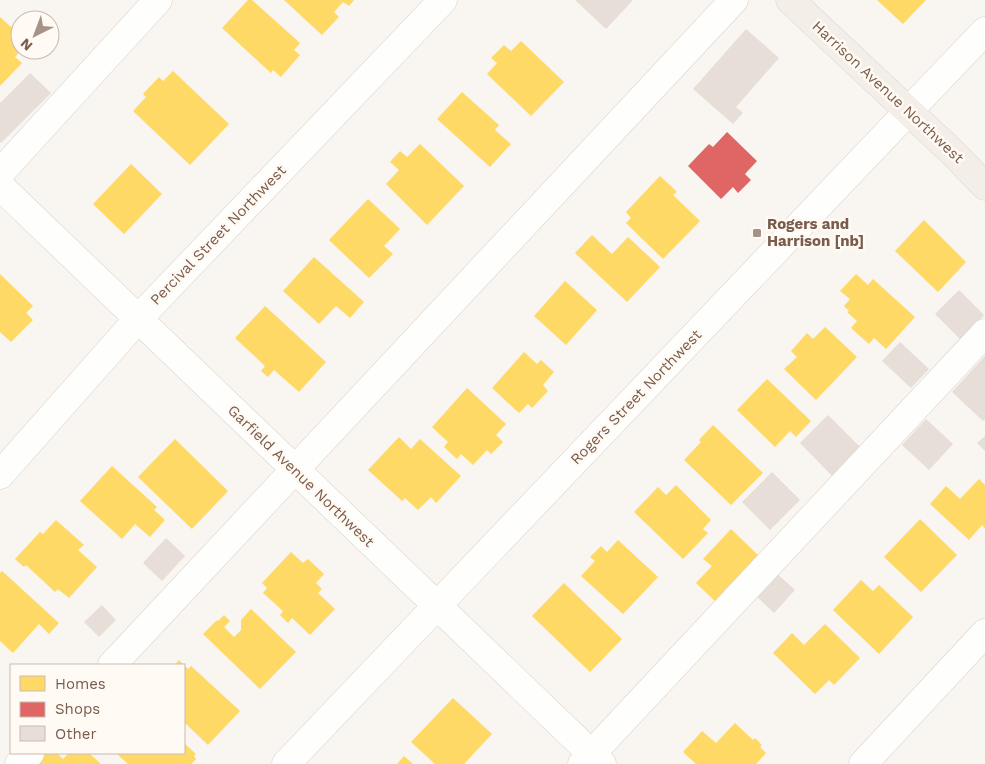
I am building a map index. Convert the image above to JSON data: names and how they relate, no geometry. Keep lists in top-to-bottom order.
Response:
{
  "streets": {
    "main road": ["Harrison Avenue Northwest"],
    "street": ["Percival Street Northwest", "Rogers Street Northwest", "Garfield Avenue Northwest"]
  },
  "crossings": [
    ["Harrison Avenue Northwest", "Rogers Street Northwest"],
    ["Percival Street Northwest", "Garfield Avenue Northwest"],
    ["Rogers Street Northwest", "Garfield Avenue Northwest"]
  ],
  "places": {
    "transit": ["Rogers and Harrison [nb]"]
  },
  "legend": ["Homes", "Shops", "Other"],
  "north": "bottom left"
}
